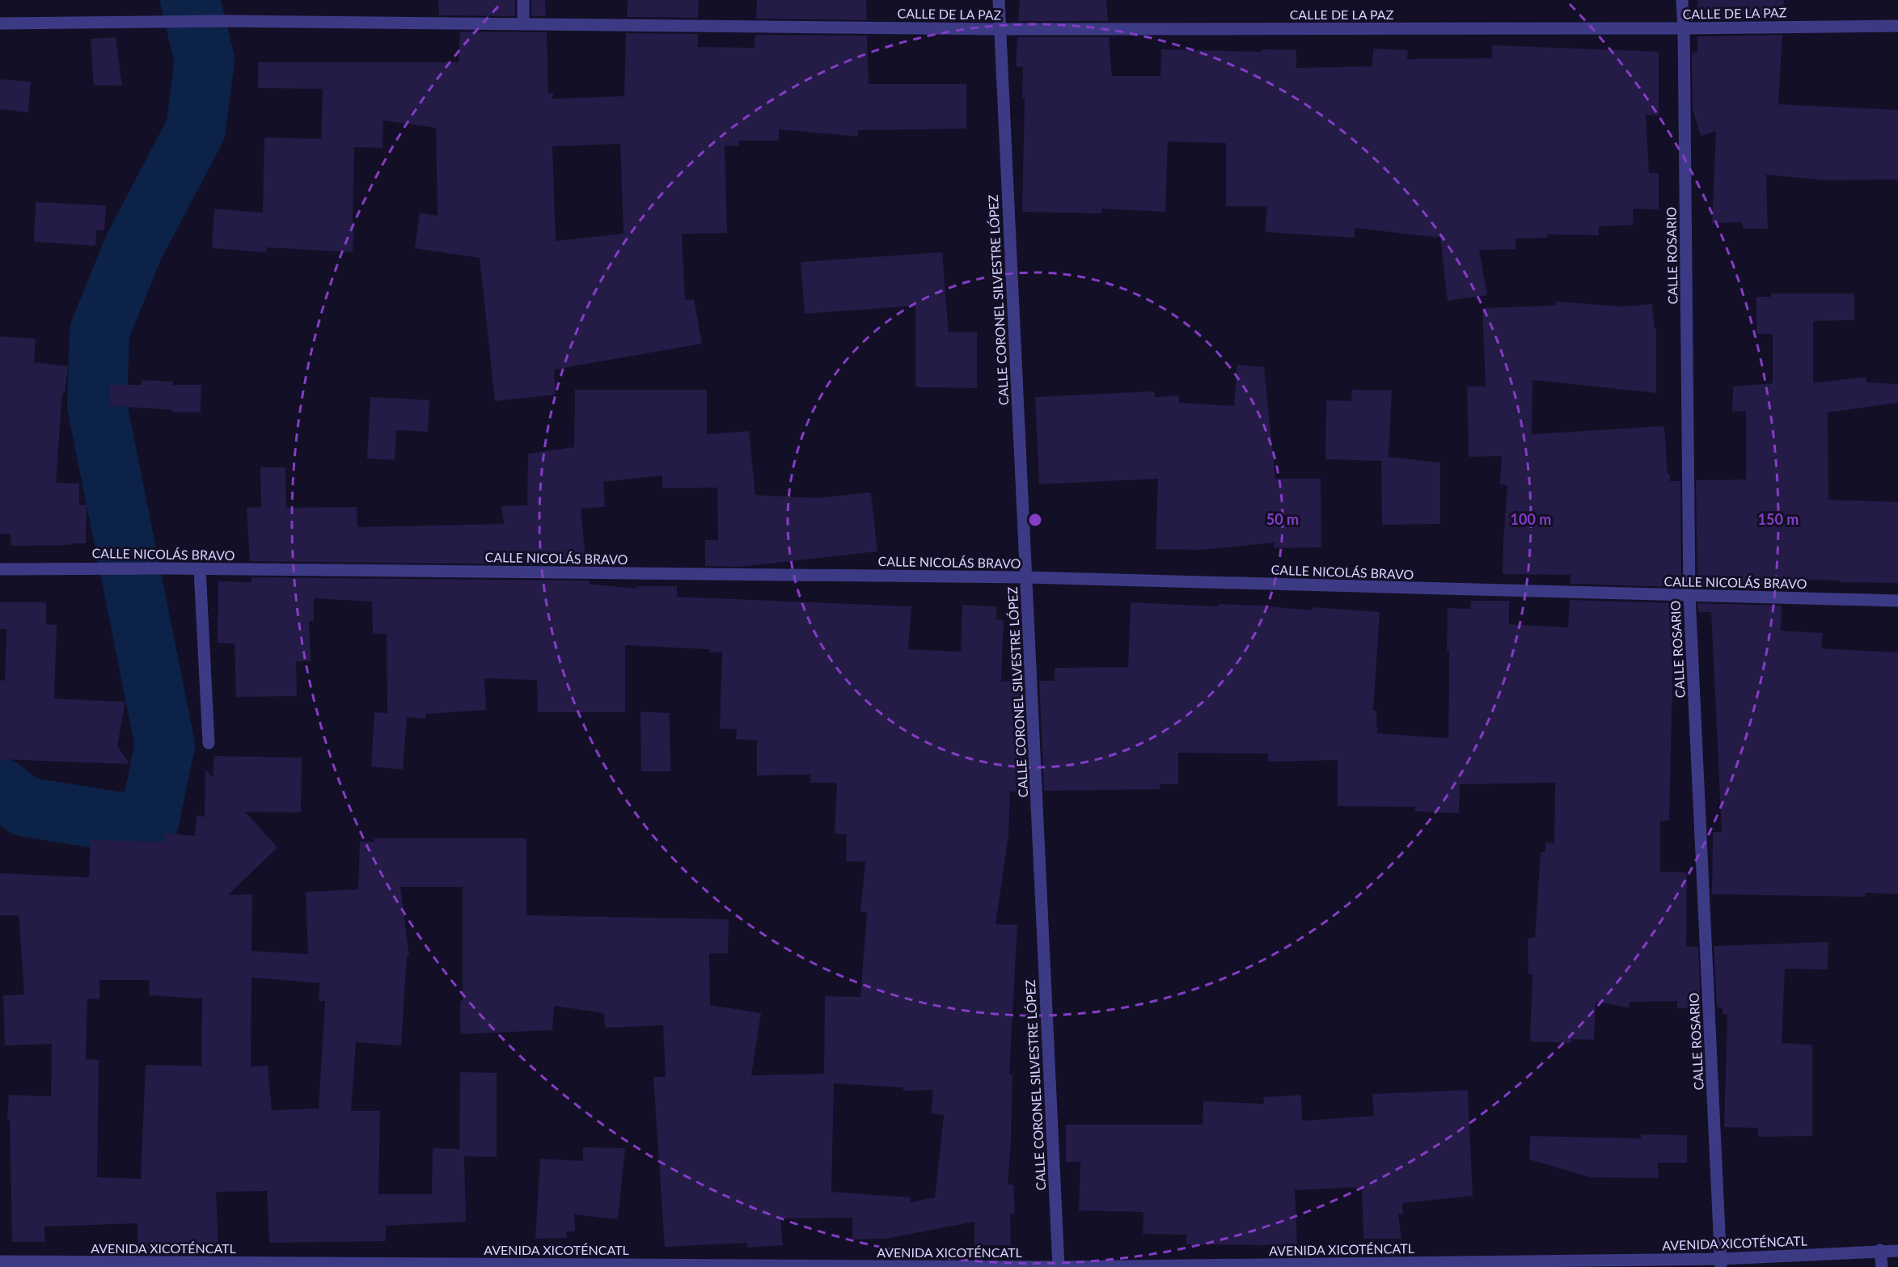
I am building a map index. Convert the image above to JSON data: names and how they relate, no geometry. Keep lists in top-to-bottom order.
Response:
{
  "streets": {
    "street": [
      "CALLE DE LA PAZ",
      "CALLE ROSARIO",
      "CALLE CORONEL SILVESTRE LÓPEZ",
      "CALLE NICOLÁS BRAVO",
      "AVENIDA XICOTÉNCATL"
    ]
  },
  "crossings": [
    ["CALLE DE LA PAZ", "CALLE ROSARIO"],
    ["CALLE DE LA PAZ", "CALLE CORONEL SILVESTRE LÓPEZ"],
    ["CALLE ROSARIO", "CALLE NICOLÁS BRAVO"],
    ["CALLE ROSARIO", "AVENIDA XICOTÉNCATL"],
    ["CALLE CORONEL SILVESTRE LÓPEZ", "CALLE NICOLÁS BRAVO"],
    ["CALLE CORONEL SILVESTRE LÓPEZ", "AVENIDA XICOTÉNCATL"]
  ],
  "rings": ["50 m", "100 m", "150 m"]
}
